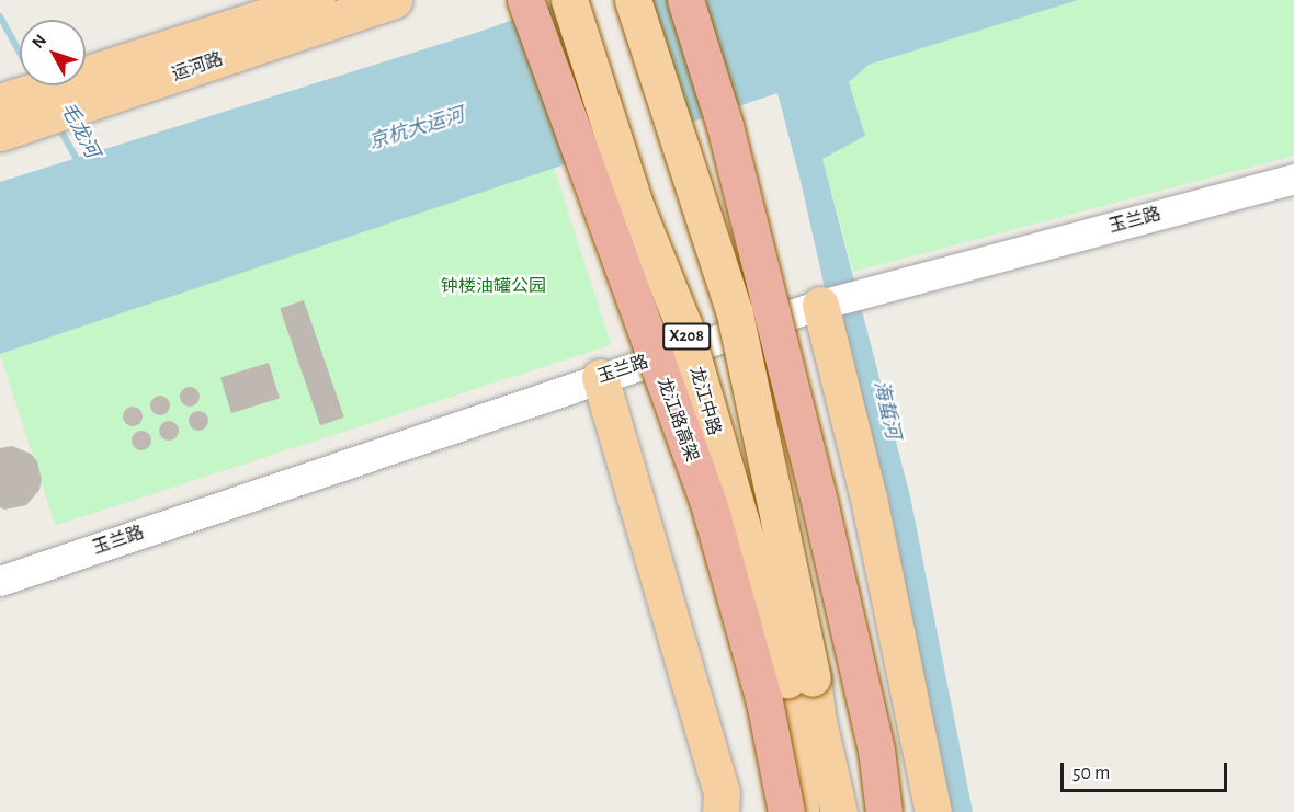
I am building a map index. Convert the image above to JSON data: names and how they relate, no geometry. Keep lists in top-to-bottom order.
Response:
{
  "streets": {
    "highway": ["龙江路高架"],
    "main road": ["运河路", "X208", "龙江中路"],
    "street": ["玉兰路"]
  },
  "water": ["京杭大运河", "毛龙河", "海蜇河"],
  "parks": ["钟楼油罐公园"],
  "scale_bar": "50 m",
  "north": "top left"
}
